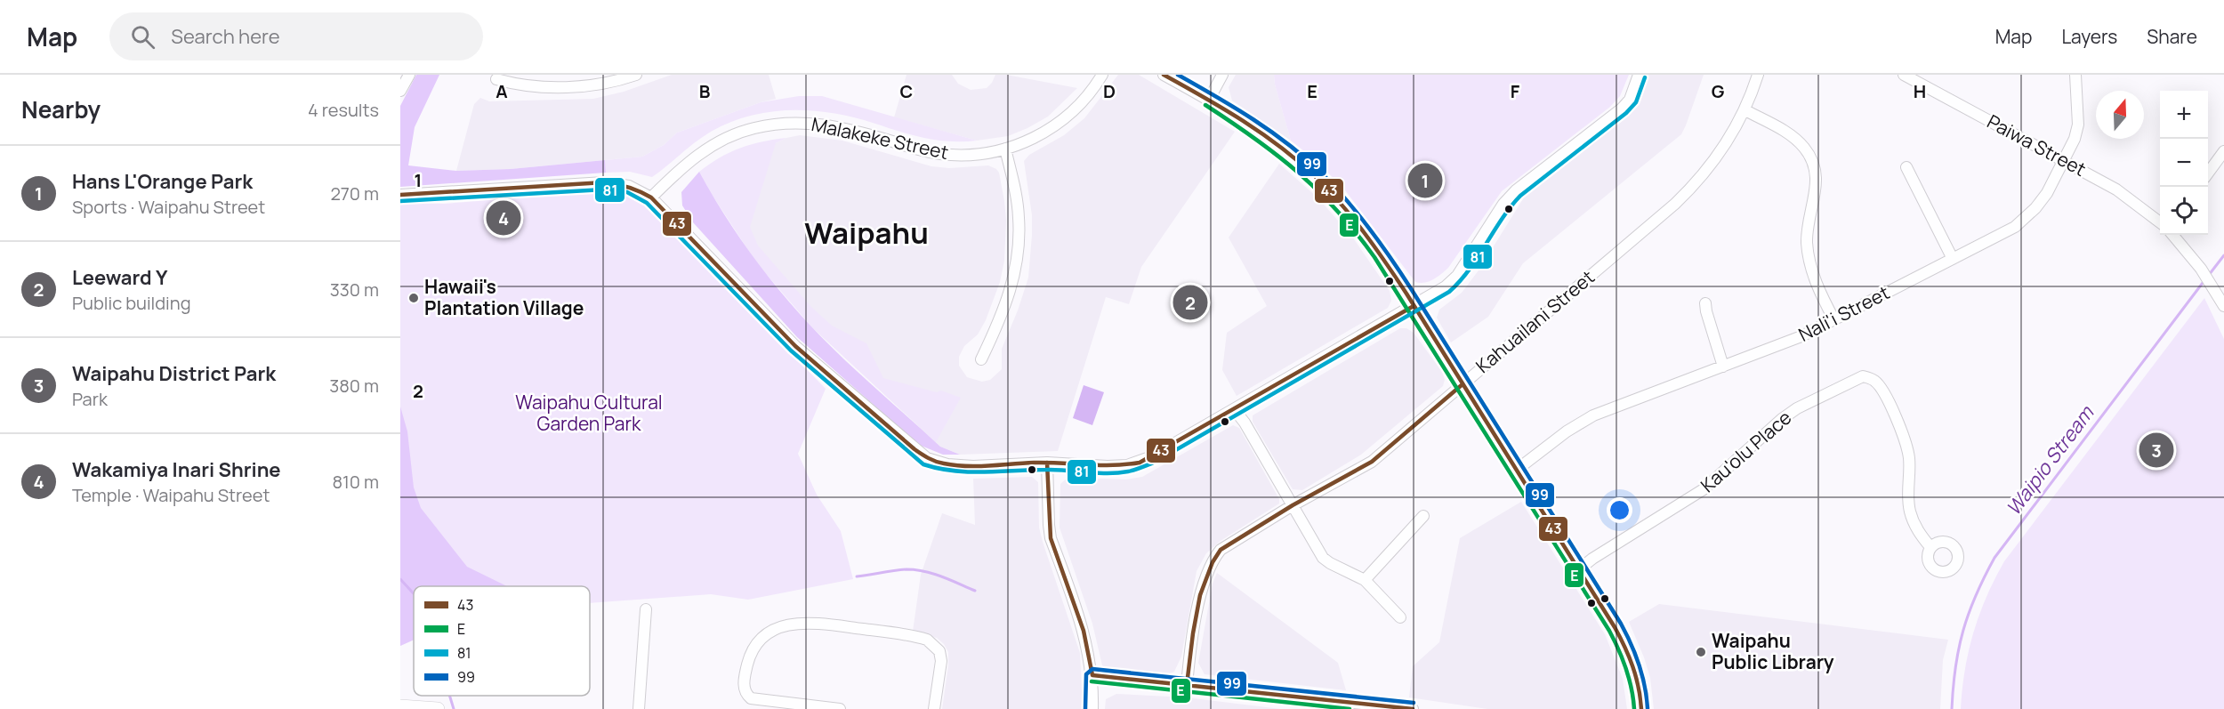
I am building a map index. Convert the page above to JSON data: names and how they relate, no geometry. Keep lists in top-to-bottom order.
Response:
{
  "streets": {
    "street": [
      "Malakeke Street",
      "Paiwa Street",
      "Nali'i Street",
      "Kahuailani Street",
      "Kau'olu Place"
    ]
  },
  "crossings": [
    ["Paiwa Street", "Nali'i Street"]
  ],
  "districts": ["Waipahu"],
  "water": ["Waipio Stream"],
  "parks": ["Waipahu Cultural Garden Park"],
  "places": ["Hawaii's Plantation Village", "Waipahu Public Library"],
  "lines": [
    "transit line 43",
    "transit line 99",
    "transit line 81",
    "transit line E"
  ],
  "legend": [
    "43",
    "E",
    "81",
    "99"
  ],
  "north": "top",
  "page": {
    "header": "Map",
    "search": "Search here",
    "nav": ["Map", "Layers", "Share"],
    "heading": ["Nearby", "4 results"],
    "map_buttons": ["+", "−"],
    "list": [
      {
        "mark": "1",
        "name": "Hans L'Orange Park",
        "note": "Sports · Waipahu Street",
        "value": "270 m"
      },
      {
        "mark": "2",
        "name": "Leeward Y",
        "note": "Public building",
        "value": "330 m"
      },
      {
        "mark": "3",
        "name": "Waipahu District Park",
        "note": "Park",
        "value": "380 m"
      },
      {
        "mark": "4",
        "name": "Wakamiya Inari Shrine",
        "note": "Temple · Waipahu Street",
        "value": "810 m"
      }
    ],
    "pins": [
      "1",
      "4",
      "2",
      "3"
    ]
  },
  "grid": {
    "columns": [
      "A",
      "B",
      "C",
      "D",
      "E",
      "F",
      "G",
      "H"
    ],
    "rows": ["1", "2"]
  }
}
